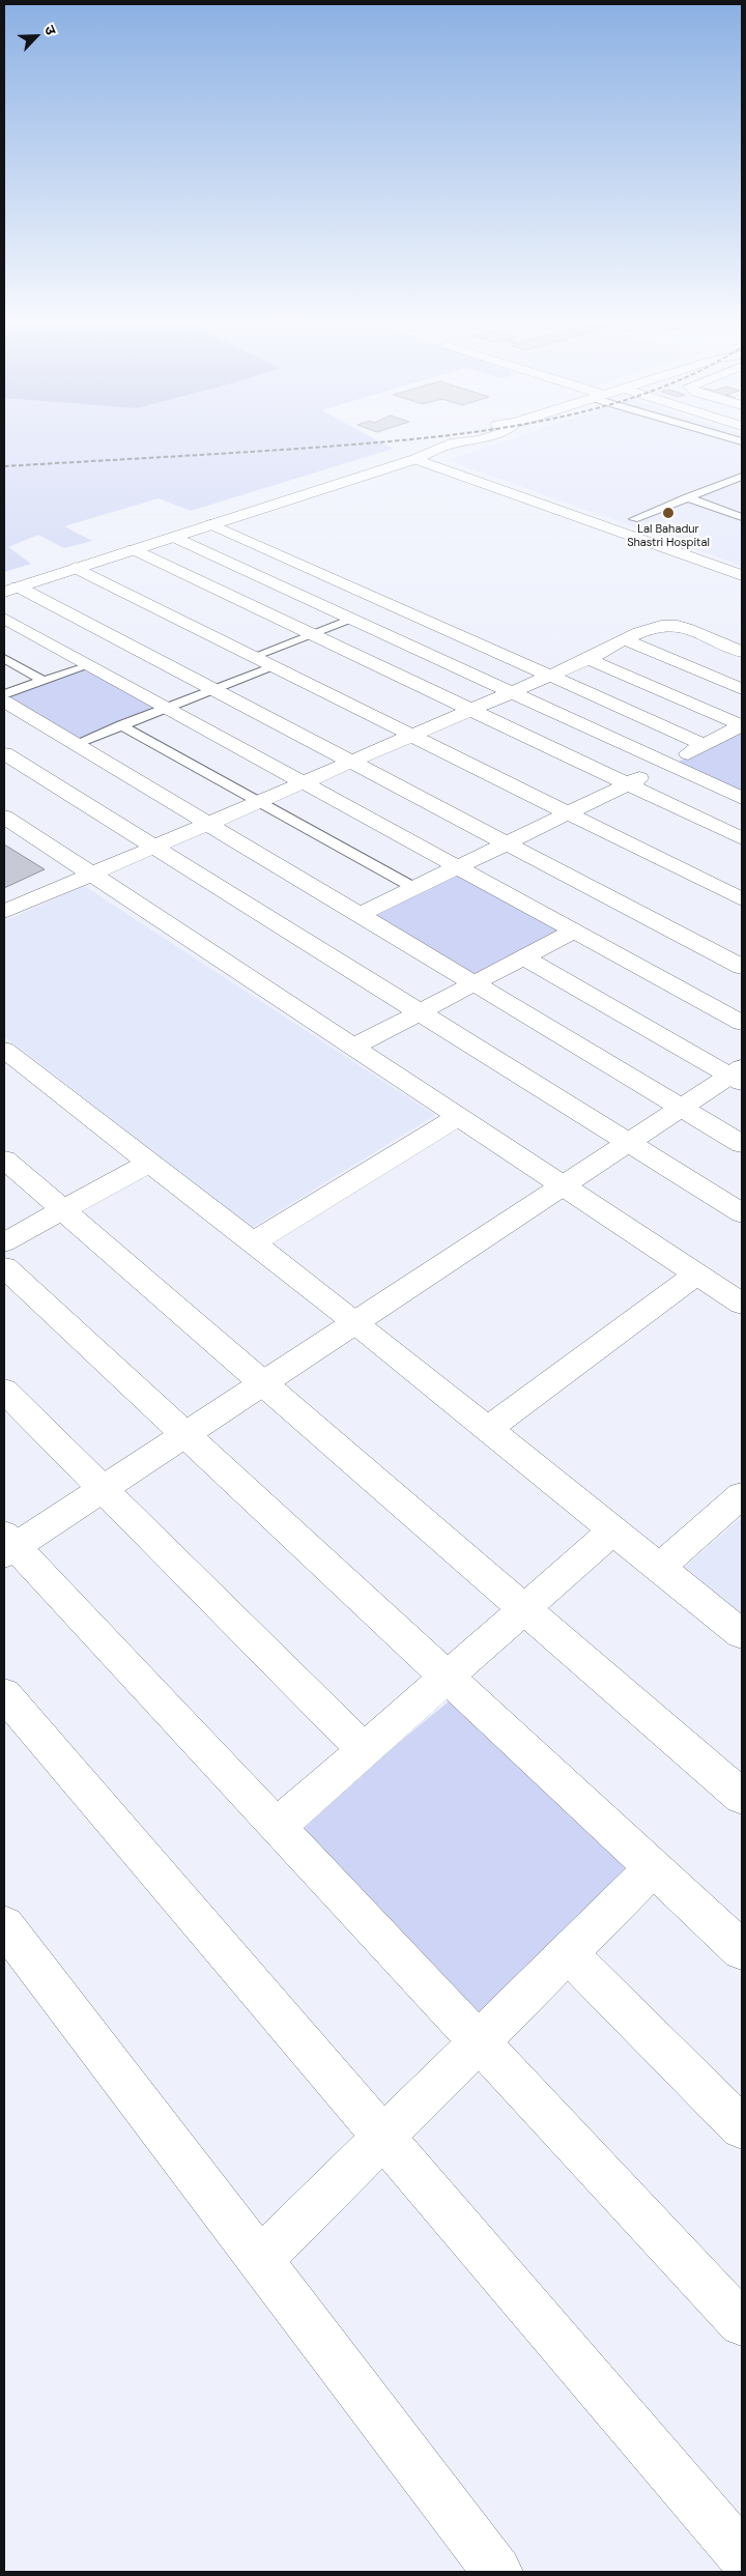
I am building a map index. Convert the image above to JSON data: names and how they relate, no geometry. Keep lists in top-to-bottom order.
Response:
{
  "places": ["Lal Bahadur Shastri Hospital"],
  "north": "top right"
}
